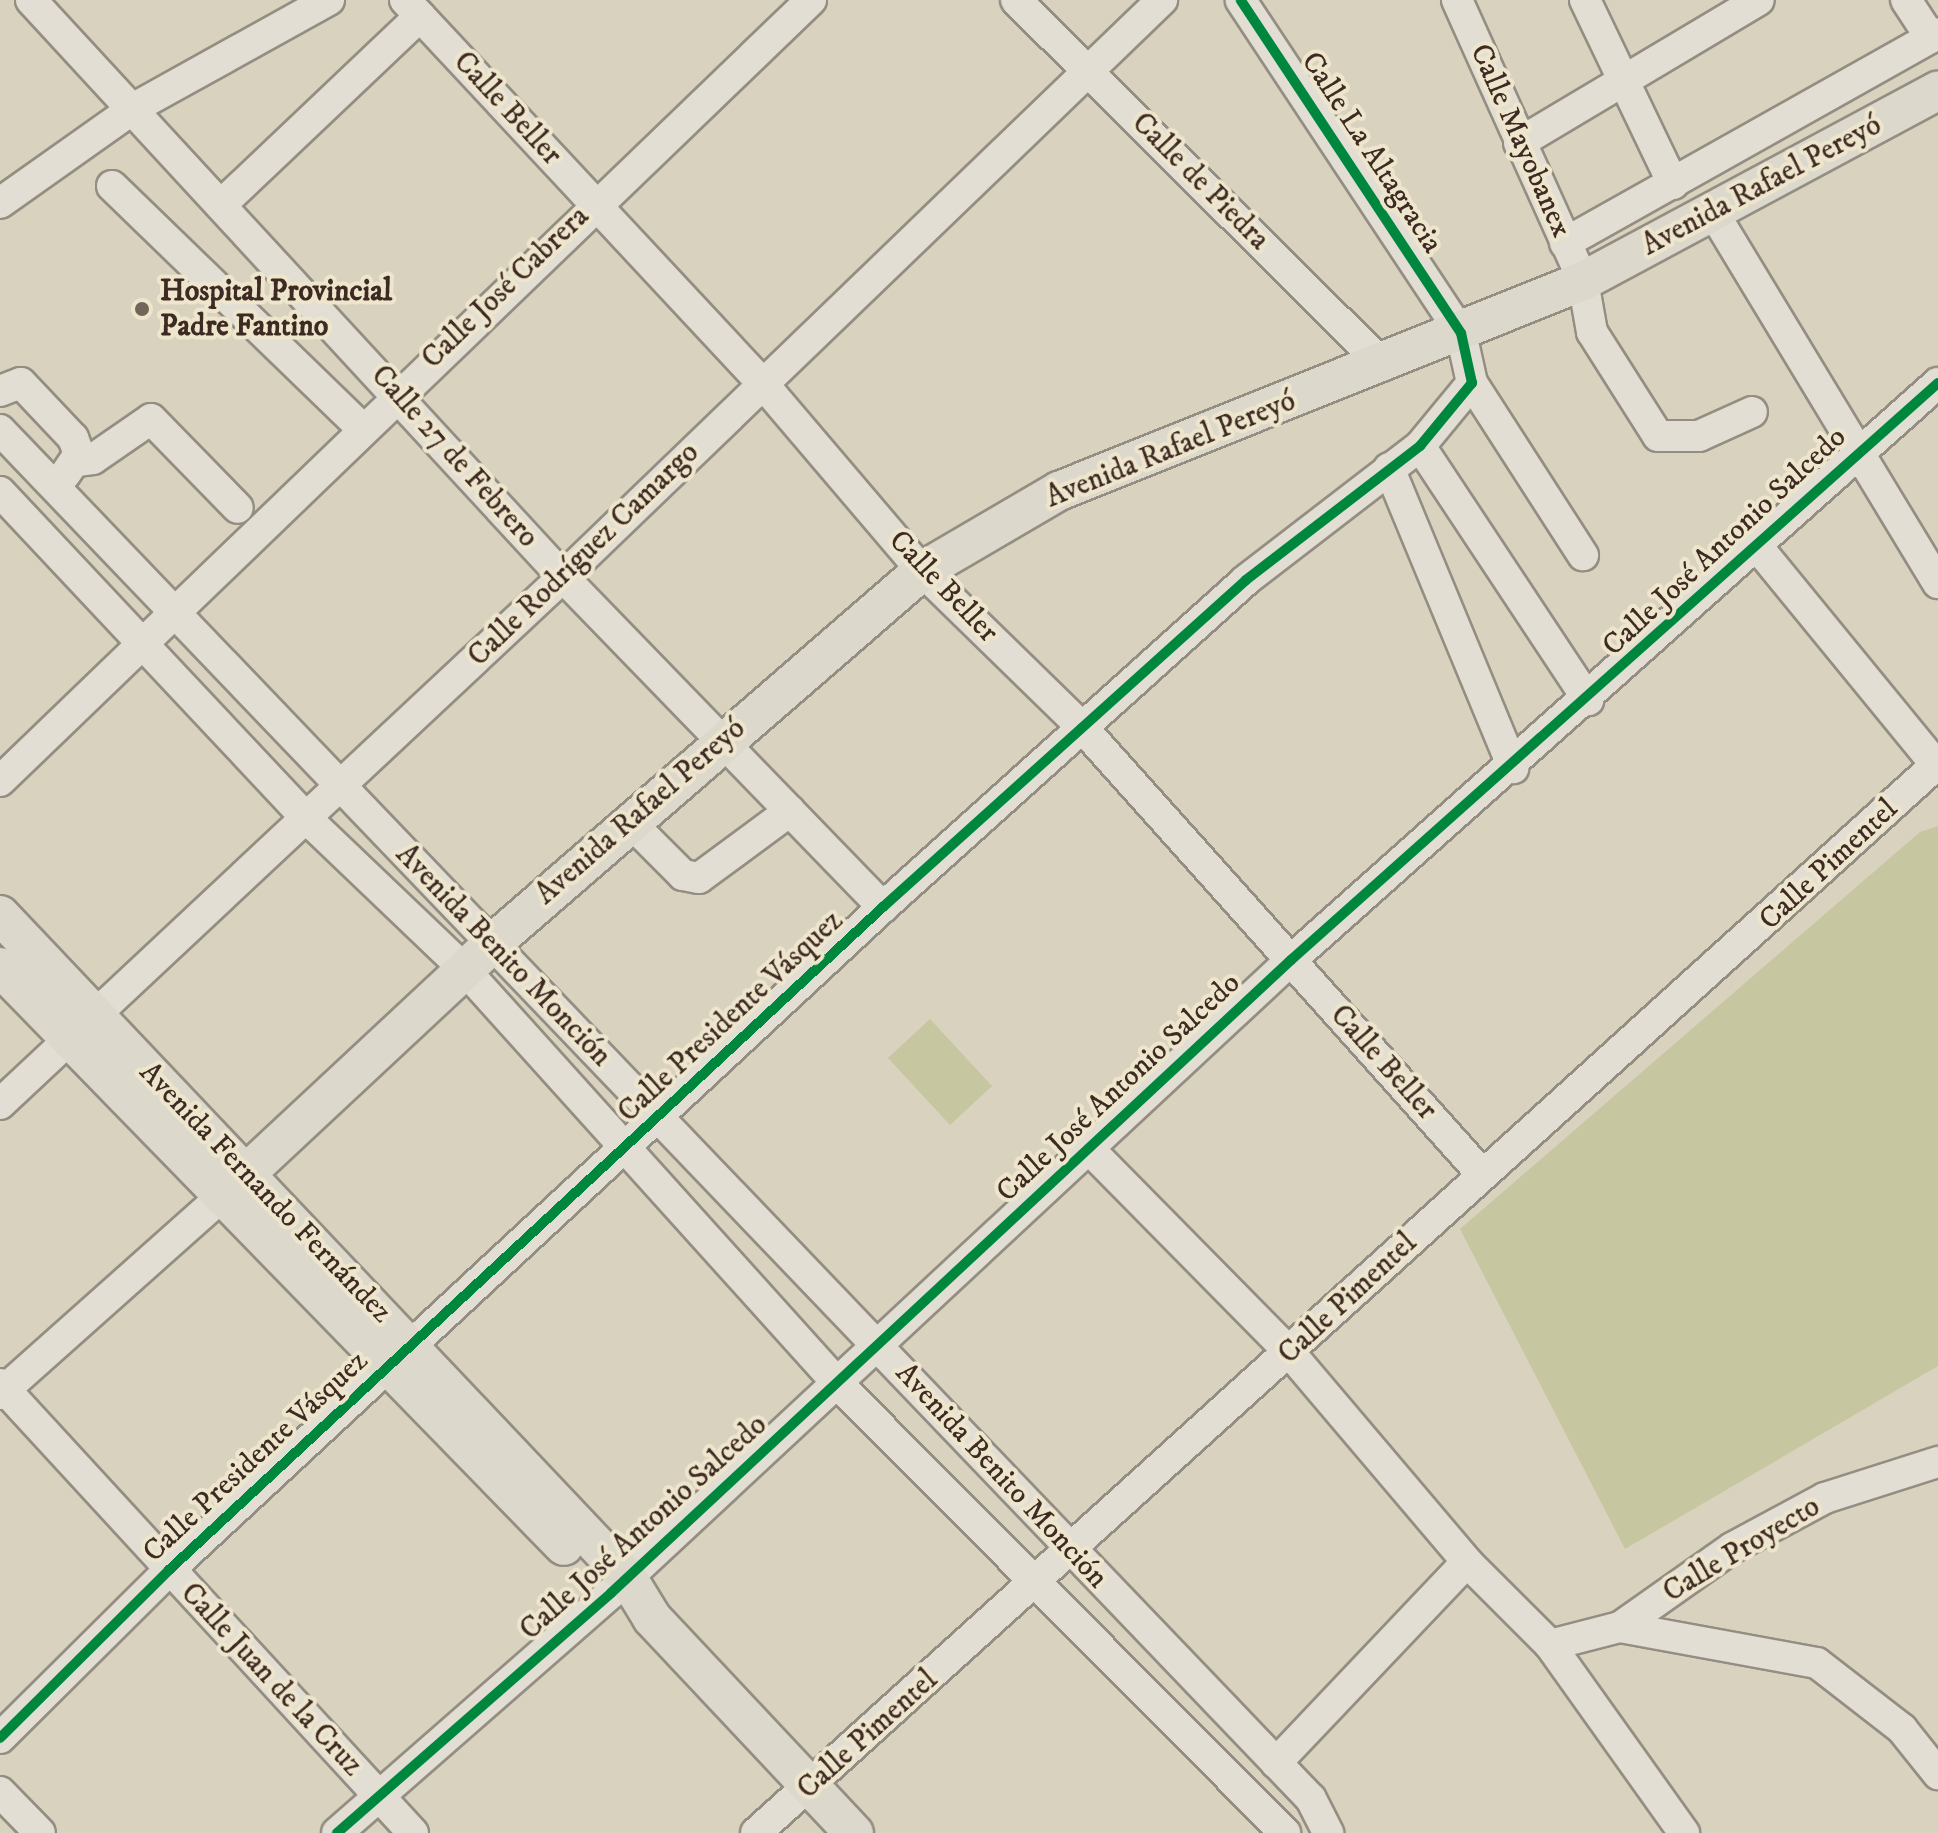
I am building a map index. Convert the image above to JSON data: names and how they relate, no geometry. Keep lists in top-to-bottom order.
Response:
{
  "streets": {
    "main road": ["Avenida Rafael Pereyó", "Avenida Fernando Fernández"],
    "street": [
      "Calle Beller",
      "Calle Mayobanex",
      "Calle La Altagracia",
      "Calle de Piedra",
      "Calle José Cabrera",
      "Calle 27 de Febrero",
      "Calle José Antonio Salcedo",
      "Calle Rodríguez Camargo",
      "Calle Pimentel",
      "Avenida Benito Monción",
      "Calle Presidente Vásquez",
      "Calle Proyecto",
      "Calle Juan de la Cruz"
    ]
  },
  "crossings": [
    ["Calle Beller", "Avenida Rafael Pereyó"],
    ["Calle Beller", "Calle José Cabrera"],
    ["Calle Beller", "Calle José Antonio Salcedo"],
    ["Calle Beller", "Calle Rodríguez Camargo"],
    ["Calle Beller", "Calle Pimentel"],
    ["Calle Beller", "Calle Presidente Vásquez"],
    ["Calle Mayobanex", "Avenida Rafael Pereyó"],
    ["Calle La Altagracia", "Avenida Rafael Pereyó"],
    ["Calle de Piedra", "Avenida Rafael Pereyó"],
    ["Calle de Piedra", "Calle Rodríguez Camargo"],
    ["Avenida Rafael Pereyó", "Calle 27 de Febrero"],
    ["Avenida Rafael Pereyó", "Avenida Benito Monción"],
    ["Avenida Rafael Pereyó", "Avenida Fernando Fernández"],
    ["Calle José Cabrera", "Calle 27 de Febrero"],
    ["Calle José Cabrera", "Avenida Benito Monción"],
    ["Calle 27 de Febrero", "Calle Rodríguez Camargo"],
    ["Calle 27 de Febrero", "Calle Presidente Vásquez"],
    ["Calle José Antonio Salcedo", "Avenida Benito Monción"],
    ["Calle José Antonio Salcedo", "Avenida Fernando Fernández"],
    ["Calle José Antonio Salcedo", "Calle Juan de la Cruz"],
    ["Calle Rodríguez Camargo", "Avenida Benito Monción"],
    ["Calle Rodríguez Camargo", "Avenida Fernando Fernández"],
    ["Calle Pimentel", "Avenida Benito Monción"],
    ["Calle Pimentel", "Avenida Fernando Fernández"],
    ["Avenida Benito Monción", "Calle Presidente Vásquez"],
    ["Calle Presidente Vásquez", "Avenida Fernando Fernández"],
    ["Calle Presidente Vásquez", "Calle Juan de la Cruz"]
  ],
  "places": ["Hospital Provincial Padre Fantino"]
}
